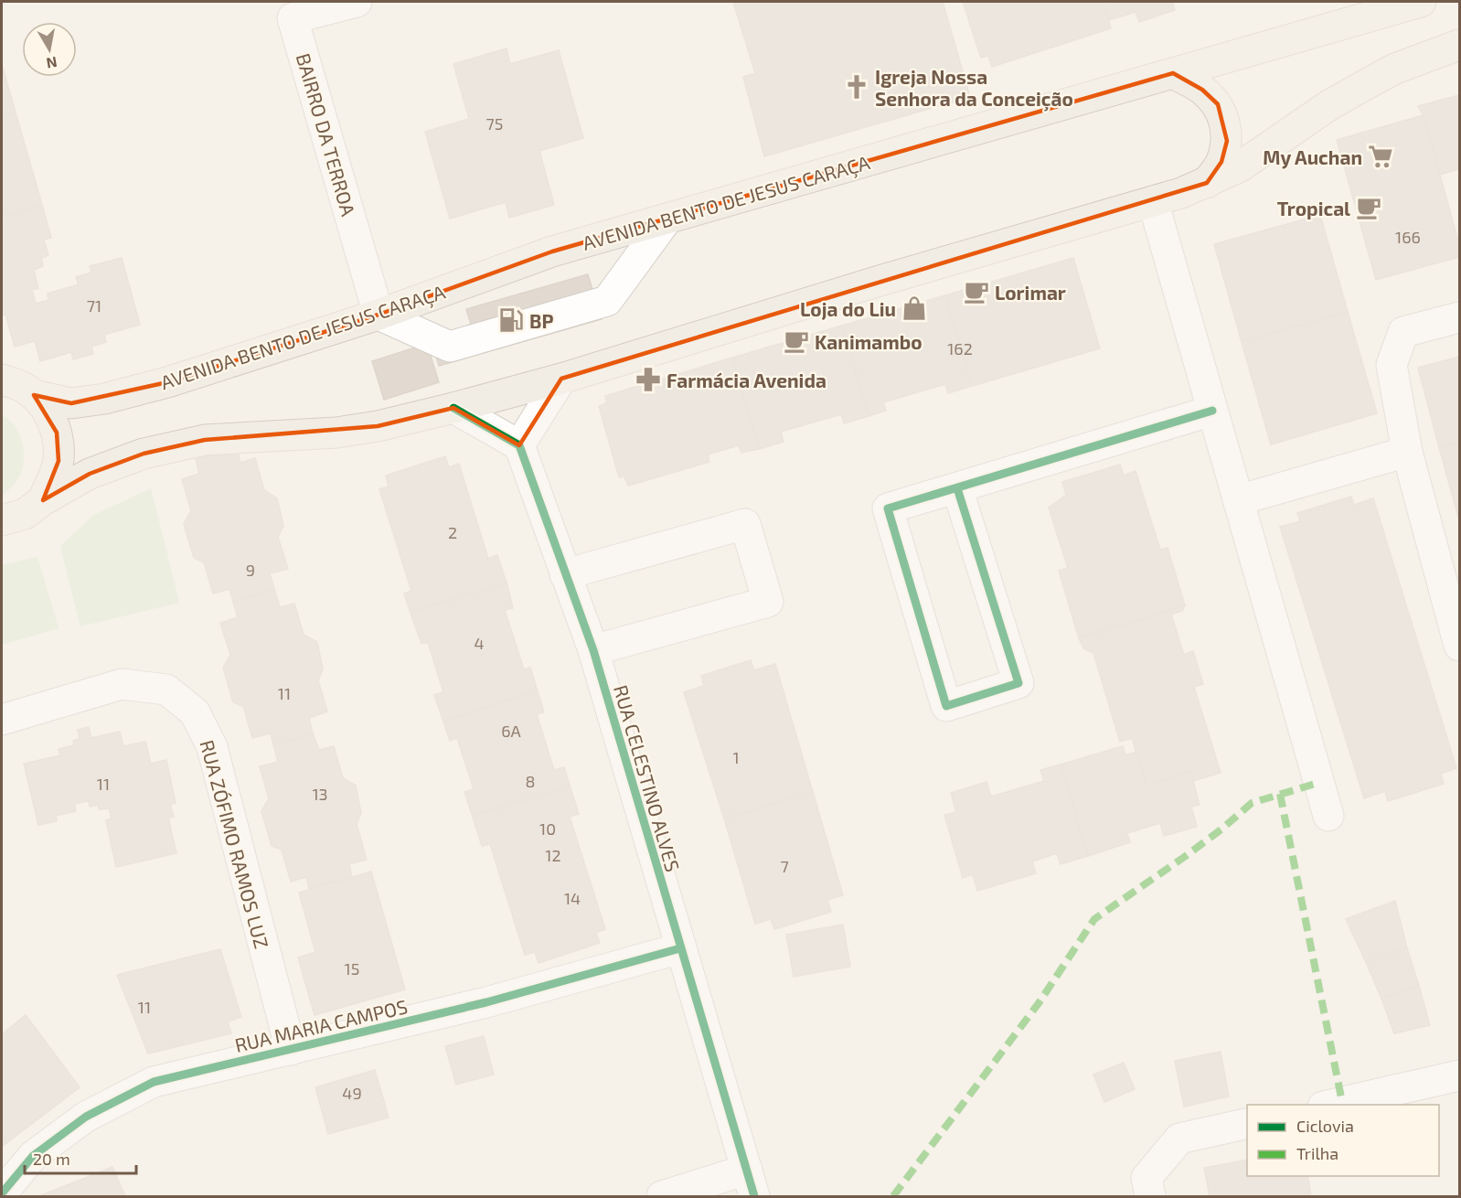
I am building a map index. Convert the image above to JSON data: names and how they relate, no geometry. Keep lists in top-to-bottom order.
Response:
{
  "streets": {
    "main road": ["AVENIDA BENTO DE JESUS CARAÇA"],
    "street": [
      "BAIRRO DA TERROA",
      "RUA CELESTINO ALVES",
      "RUA ZÓFIMO RAMOS LUZ",
      "RUA MARIA CAMPOS"
    ]
  },
  "crossings": [
    ["BAIRRO DA TERROA", "AVENIDA BENTO DE JESUS CARAÇA"],
    ["RUA CELESTINO ALVES", "RUA MARIA CAMPOS"],
    ["RUA ZÓFIMO RAMOS LUZ", "RUA MARIA CAMPOS"]
  ],
  "places": {
    "church": ["Igreja Nossa Senhora da Conceição"],
    "supermarket": ["My Auchan"],
    "cafe": ["Tropical", "Lorimar", "Kanimambo"],
    "shop": ["Loja do Liu"],
    "fuel station": ["BP"],
    "pharmacy": ["Farmácia Avenida"]
  },
  "house_numbers": [
    "75",
    "166",
    "71",
    "162",
    "2",
    "9",
    "4",
    "11",
    "6A",
    "1",
    "8",
    "11",
    "13",
    "10",
    "12",
    "7",
    "14",
    "15",
    "11",
    "49"
  ],
  "legend": ["Ciclovia", "Trilha"],
  "scale_bar": "20 m",
  "north": "bottom"
}
